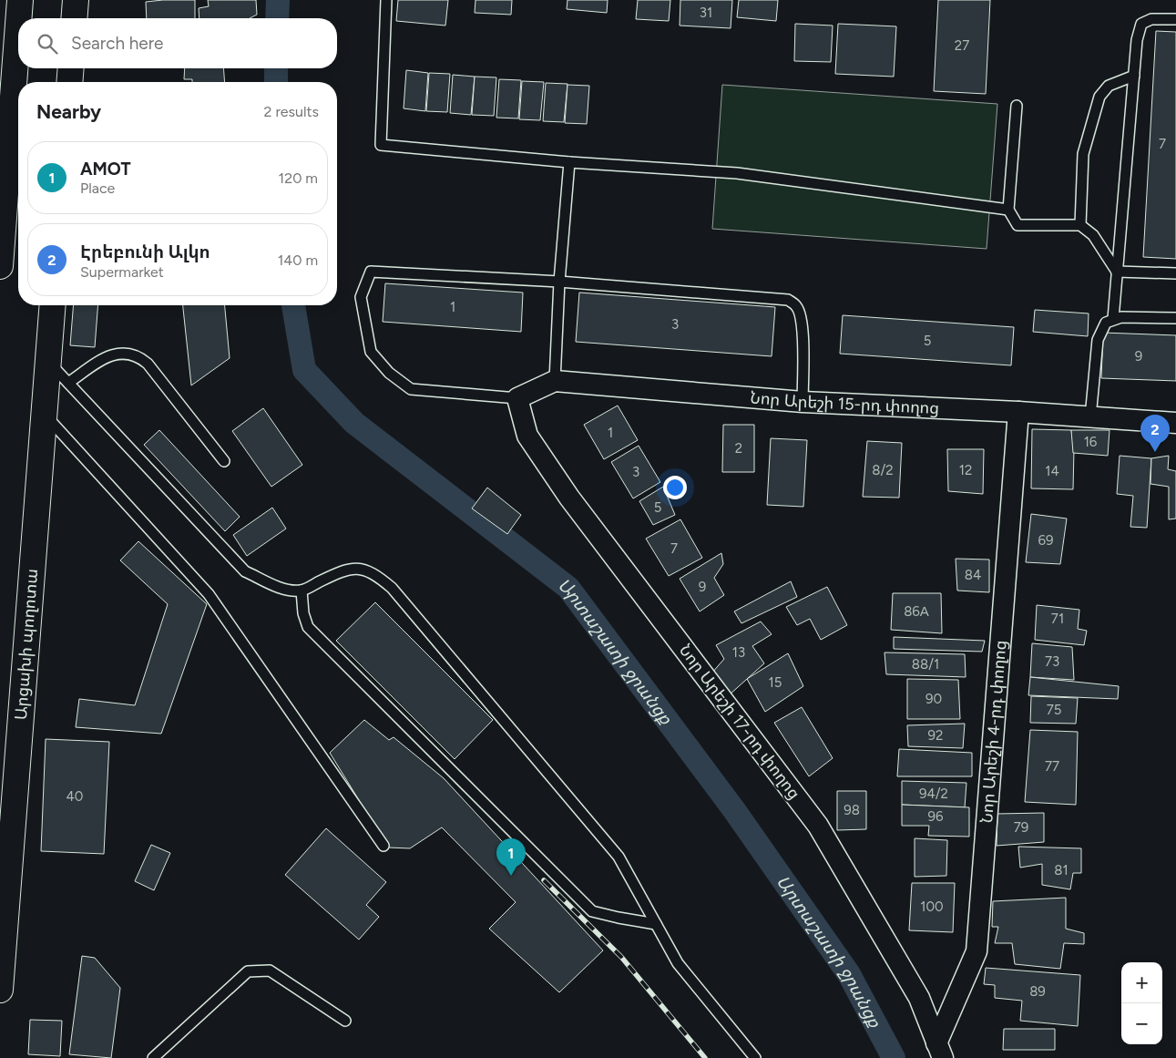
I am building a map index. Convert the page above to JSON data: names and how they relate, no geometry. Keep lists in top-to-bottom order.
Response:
{
  "streets": {
    "main road": ["Արցախի պողոտա"],
    "street": ["Նոր Արեշի 15-րդ փողոց", "Նոր Արեշի 17-րդ փողոց", "Նոր Արեշի 4-րդ փողոց"]
  },
  "crossings": [
    ["Նոր Արեշի 15-րդ փողոց", "Նոր Արեշի 17-րդ փողոց"],
    ["Նոր Արեշի 15-րդ փողոց", "Նոր Արեշի 4-րդ փողոց"],
    ["Նոր Արեշի 17-րդ փողոց", "Նոր Արեշի 4-րդ փողոց"]
  ],
  "water": ["Արտաշատի ջրանցք"],
  "house_numbers": [
    "31",
    "27",
    "7",
    "1",
    "3",
    "5",
    "9",
    "1",
    "16",
    "2",
    "8/2",
    "12",
    "14",
    "3",
    "5",
    "69",
    "7",
    "84",
    "9",
    "86А",
    "71",
    "13",
    "73",
    "88/1",
    "15",
    "90",
    "75",
    "92",
    "77",
    "94/2",
    "40",
    "98",
    "96",
    "79",
    "81",
    "100",
    "89"
  ],
  "page": {
    "search": "Search here",
    "heading": ["Nearby", "2 results"],
    "list": [
      {
        "mark": "1",
        "name": "AMOT",
        "note": "Place",
        "value": "120 m"
      },
      {
        "mark": "2",
        "name": "Էրեբունի Ալկո",
        "note": "Supermarket",
        "value": "140 m"
      }
    ],
    "pins": ["2", "1"],
    "map_buttons": ["+", "−"]
  }
}
